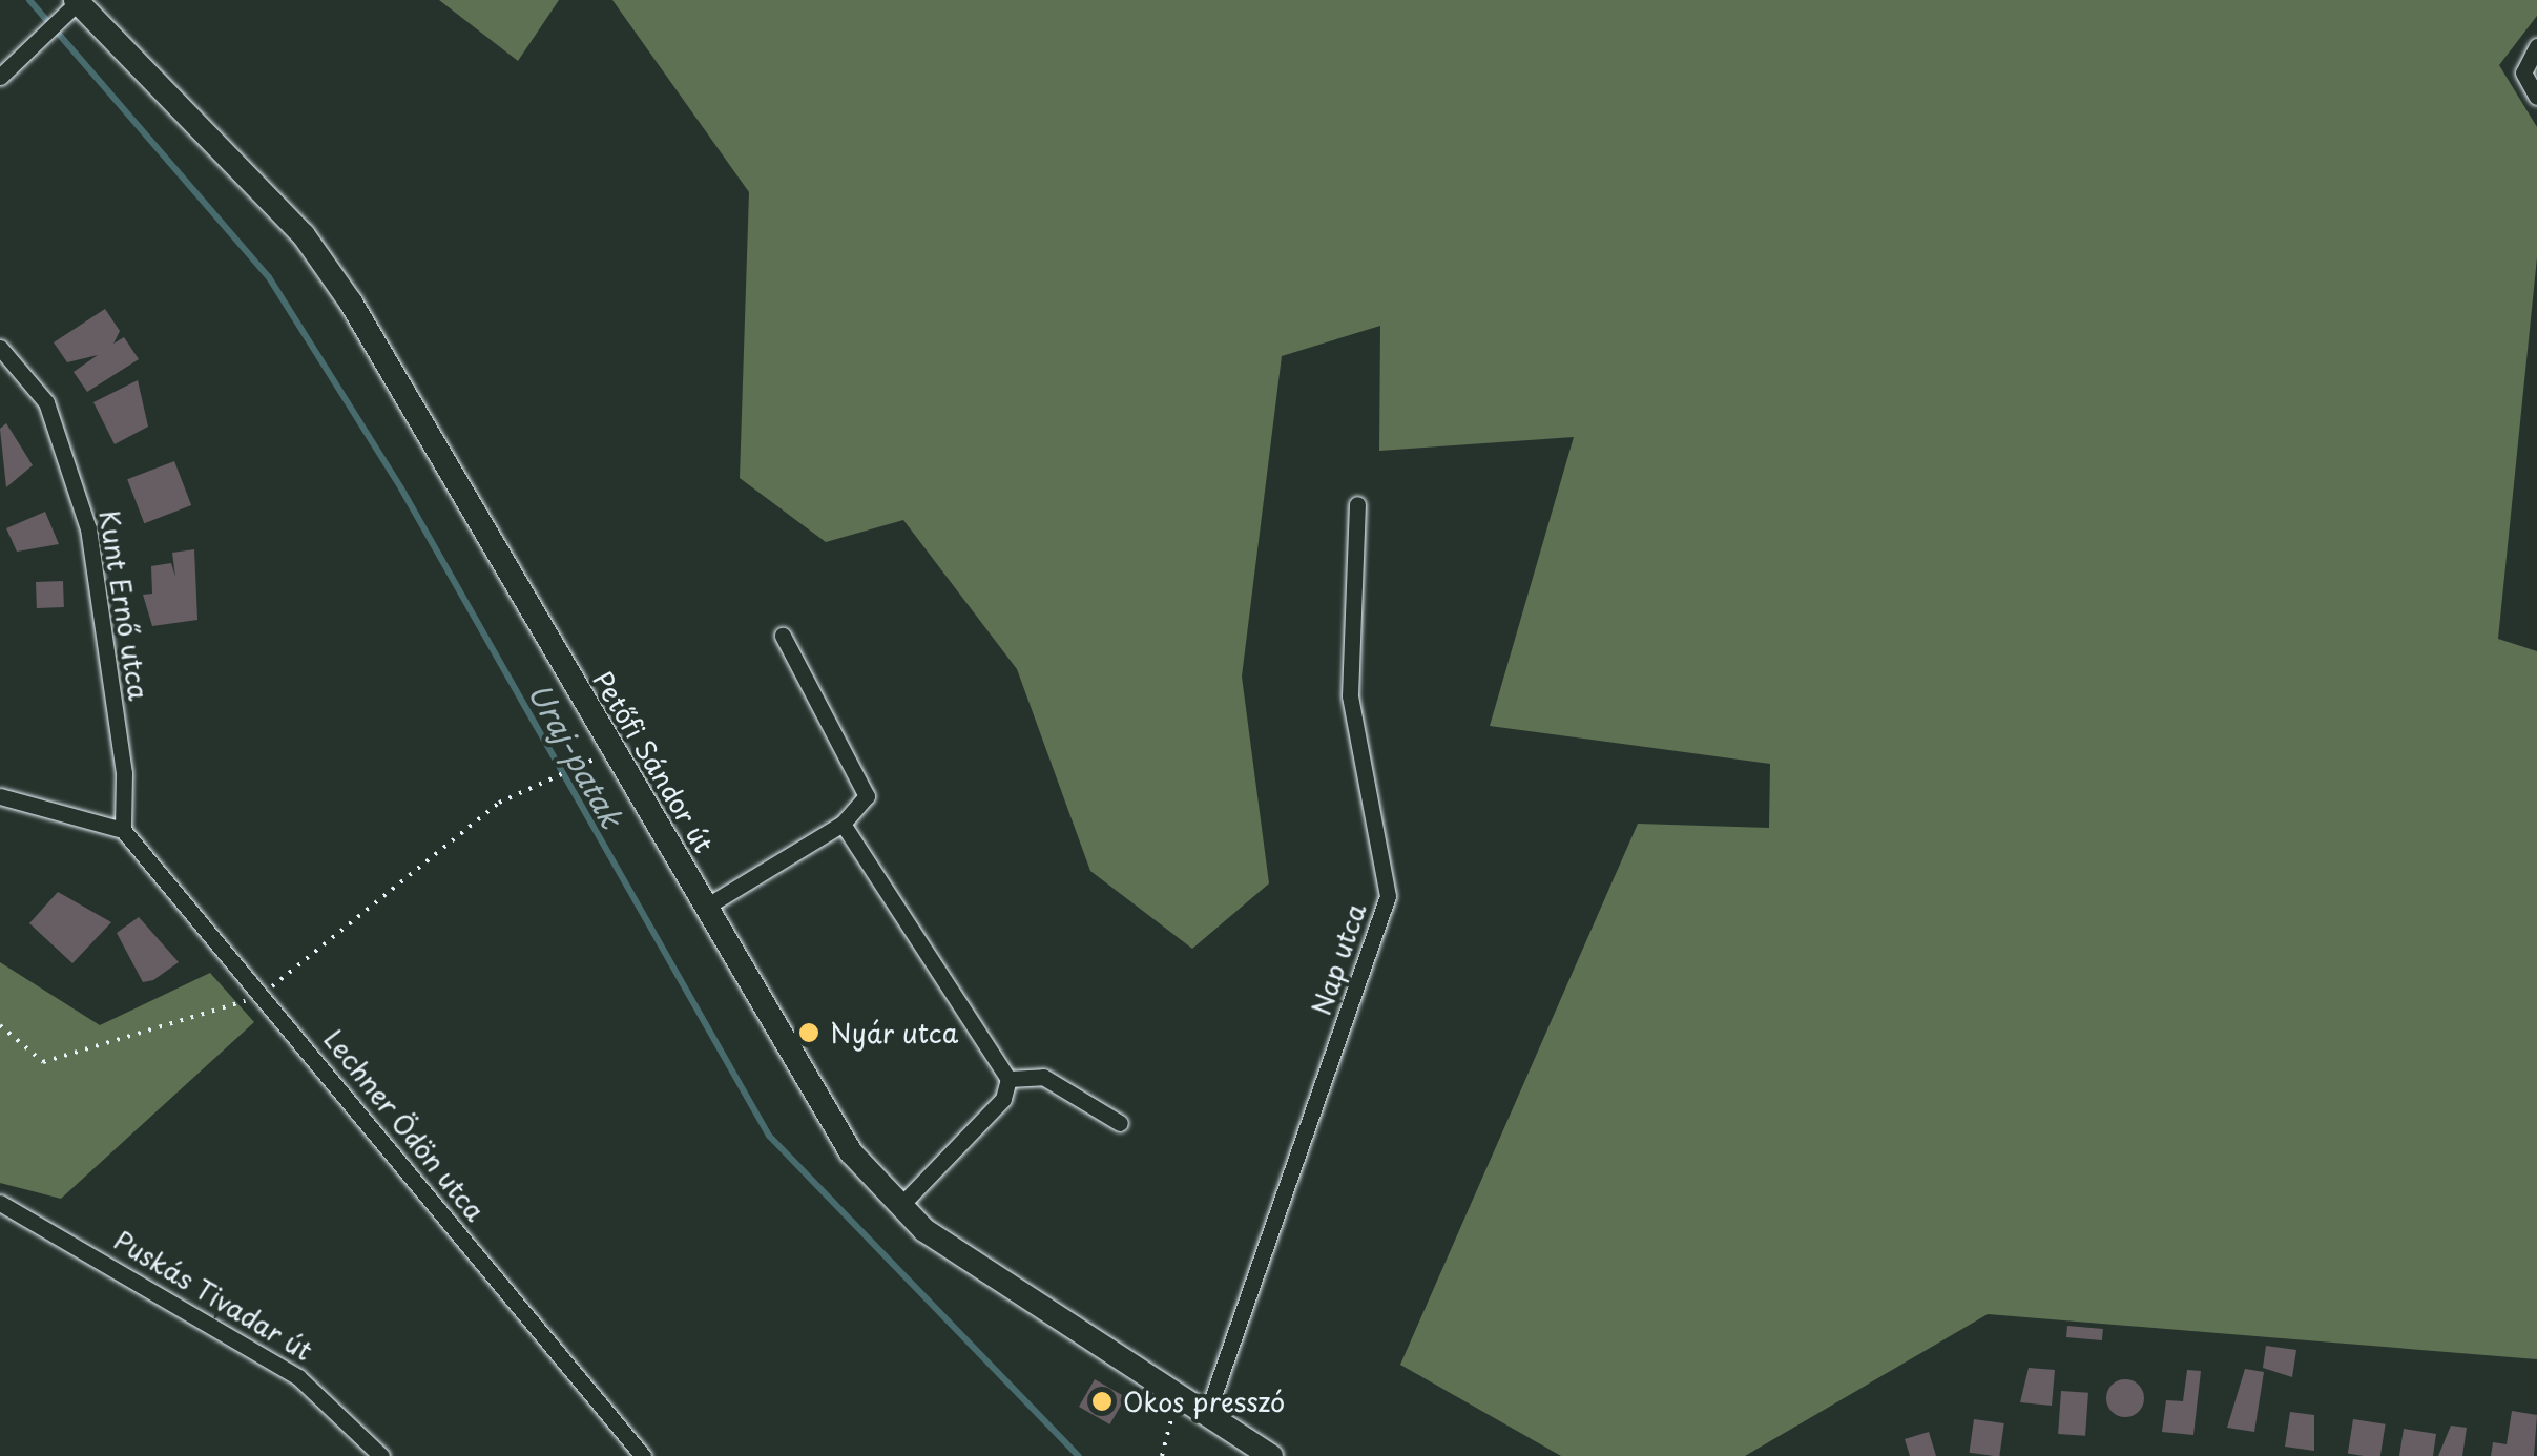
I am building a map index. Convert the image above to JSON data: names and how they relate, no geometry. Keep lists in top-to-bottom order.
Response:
{
  "streets": {
    "street": [
      "Kunt Ernő utca",
      "Petőfi Sándor út",
      "Nap utca",
      "Lechner Ödön utca",
      "Puskás Tivadar út"
    ]
  },
  "crossings": [
    ["Kunt Ernő utca", "Lechner Ödön utca"],
    ["Petőfi Sándor út", "Nap utca"]
  ],
  "water": ["Uraj-patak"],
  "places": ["Nyár utca", "Okos presszó"]
}
